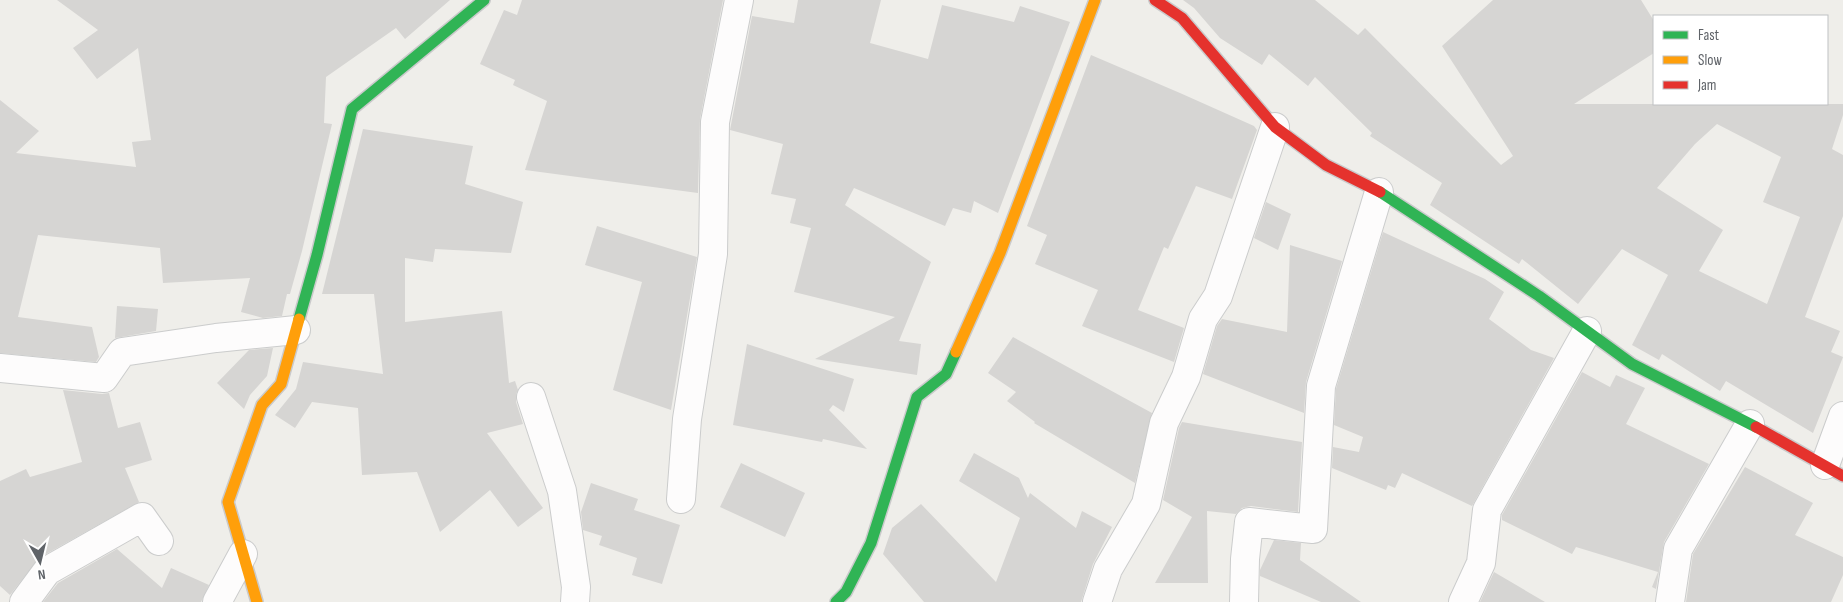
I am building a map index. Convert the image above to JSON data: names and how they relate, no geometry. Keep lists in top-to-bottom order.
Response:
{
  "legend": ["Fast", "Slow", "Jam"],
  "north": "bottom"
}
